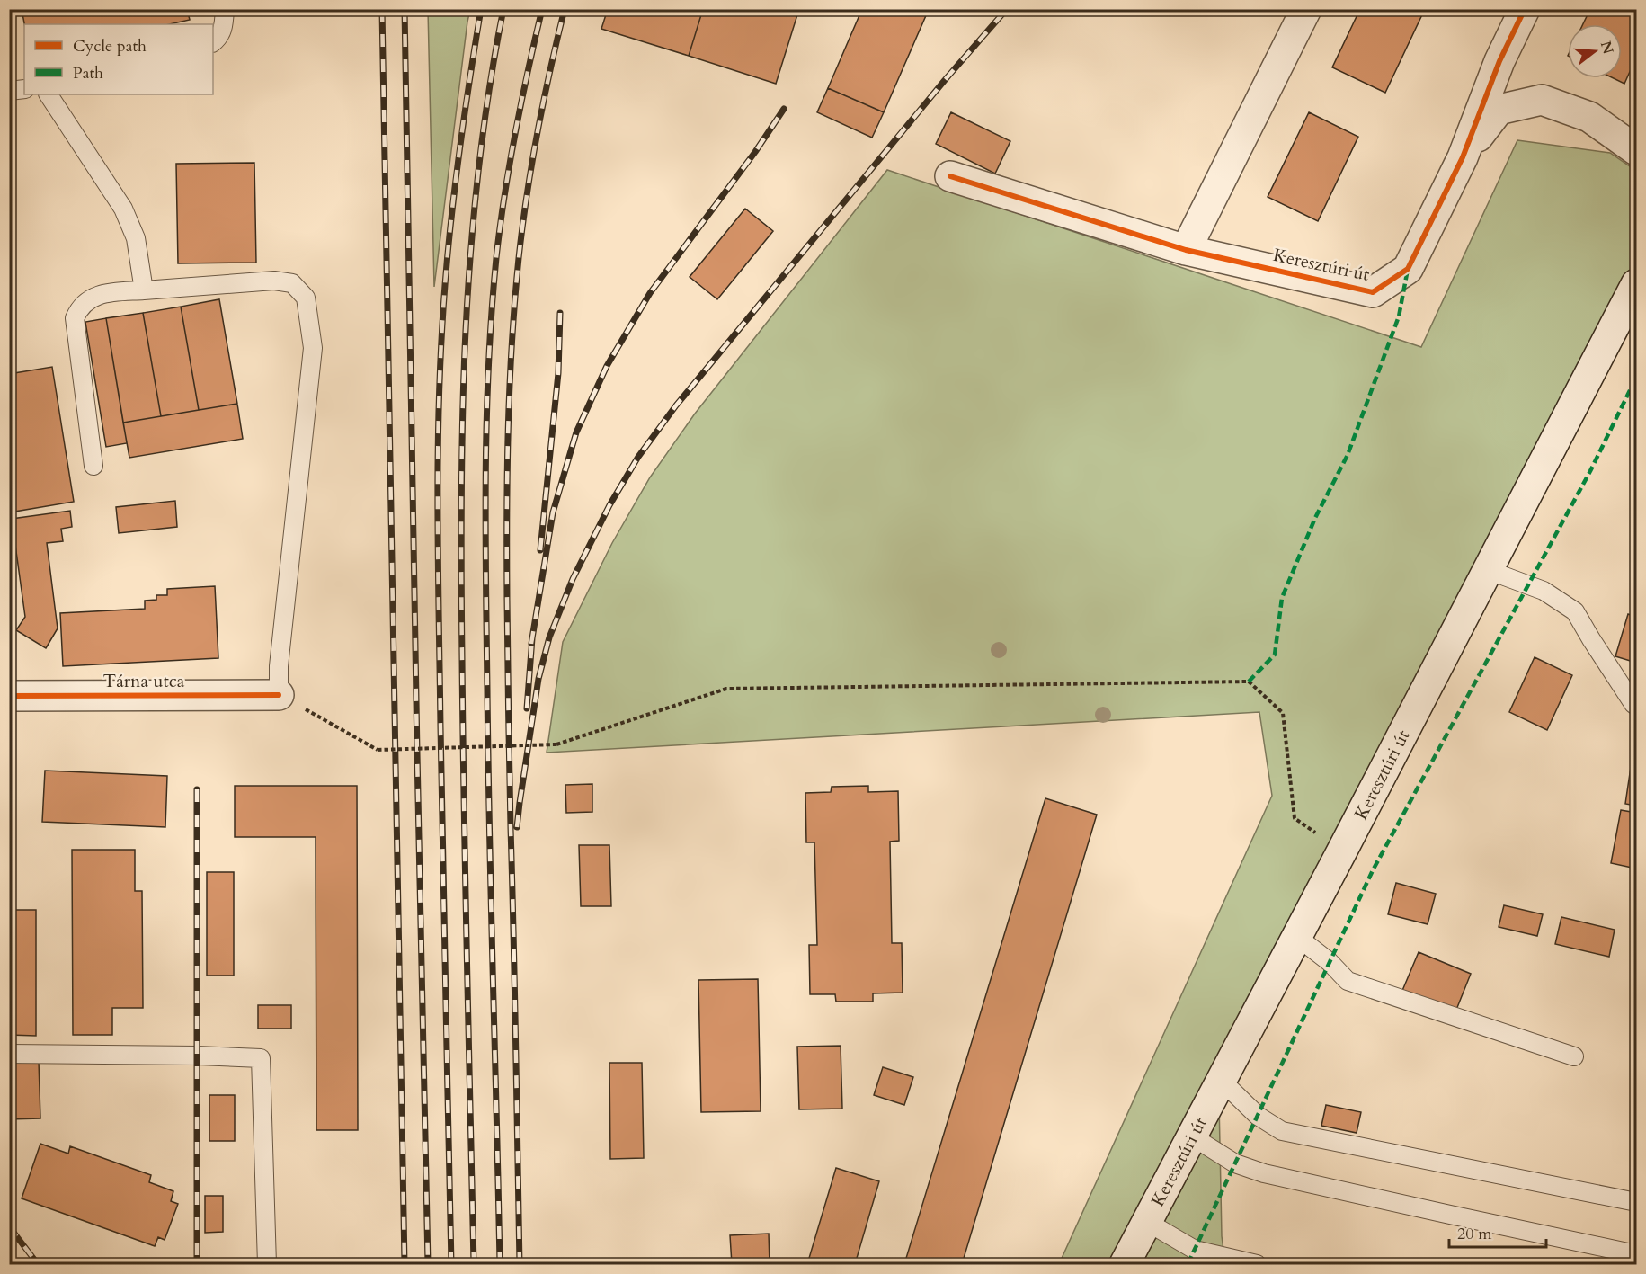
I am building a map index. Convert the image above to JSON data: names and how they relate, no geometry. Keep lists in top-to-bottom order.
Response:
{
  "streets": {
    "street": ["Keresztúri út", "Tárna utca"]
  },
  "legend": ["Cycle path", "Path"],
  "scale_bar": "20 m",
  "north": "right"
}
